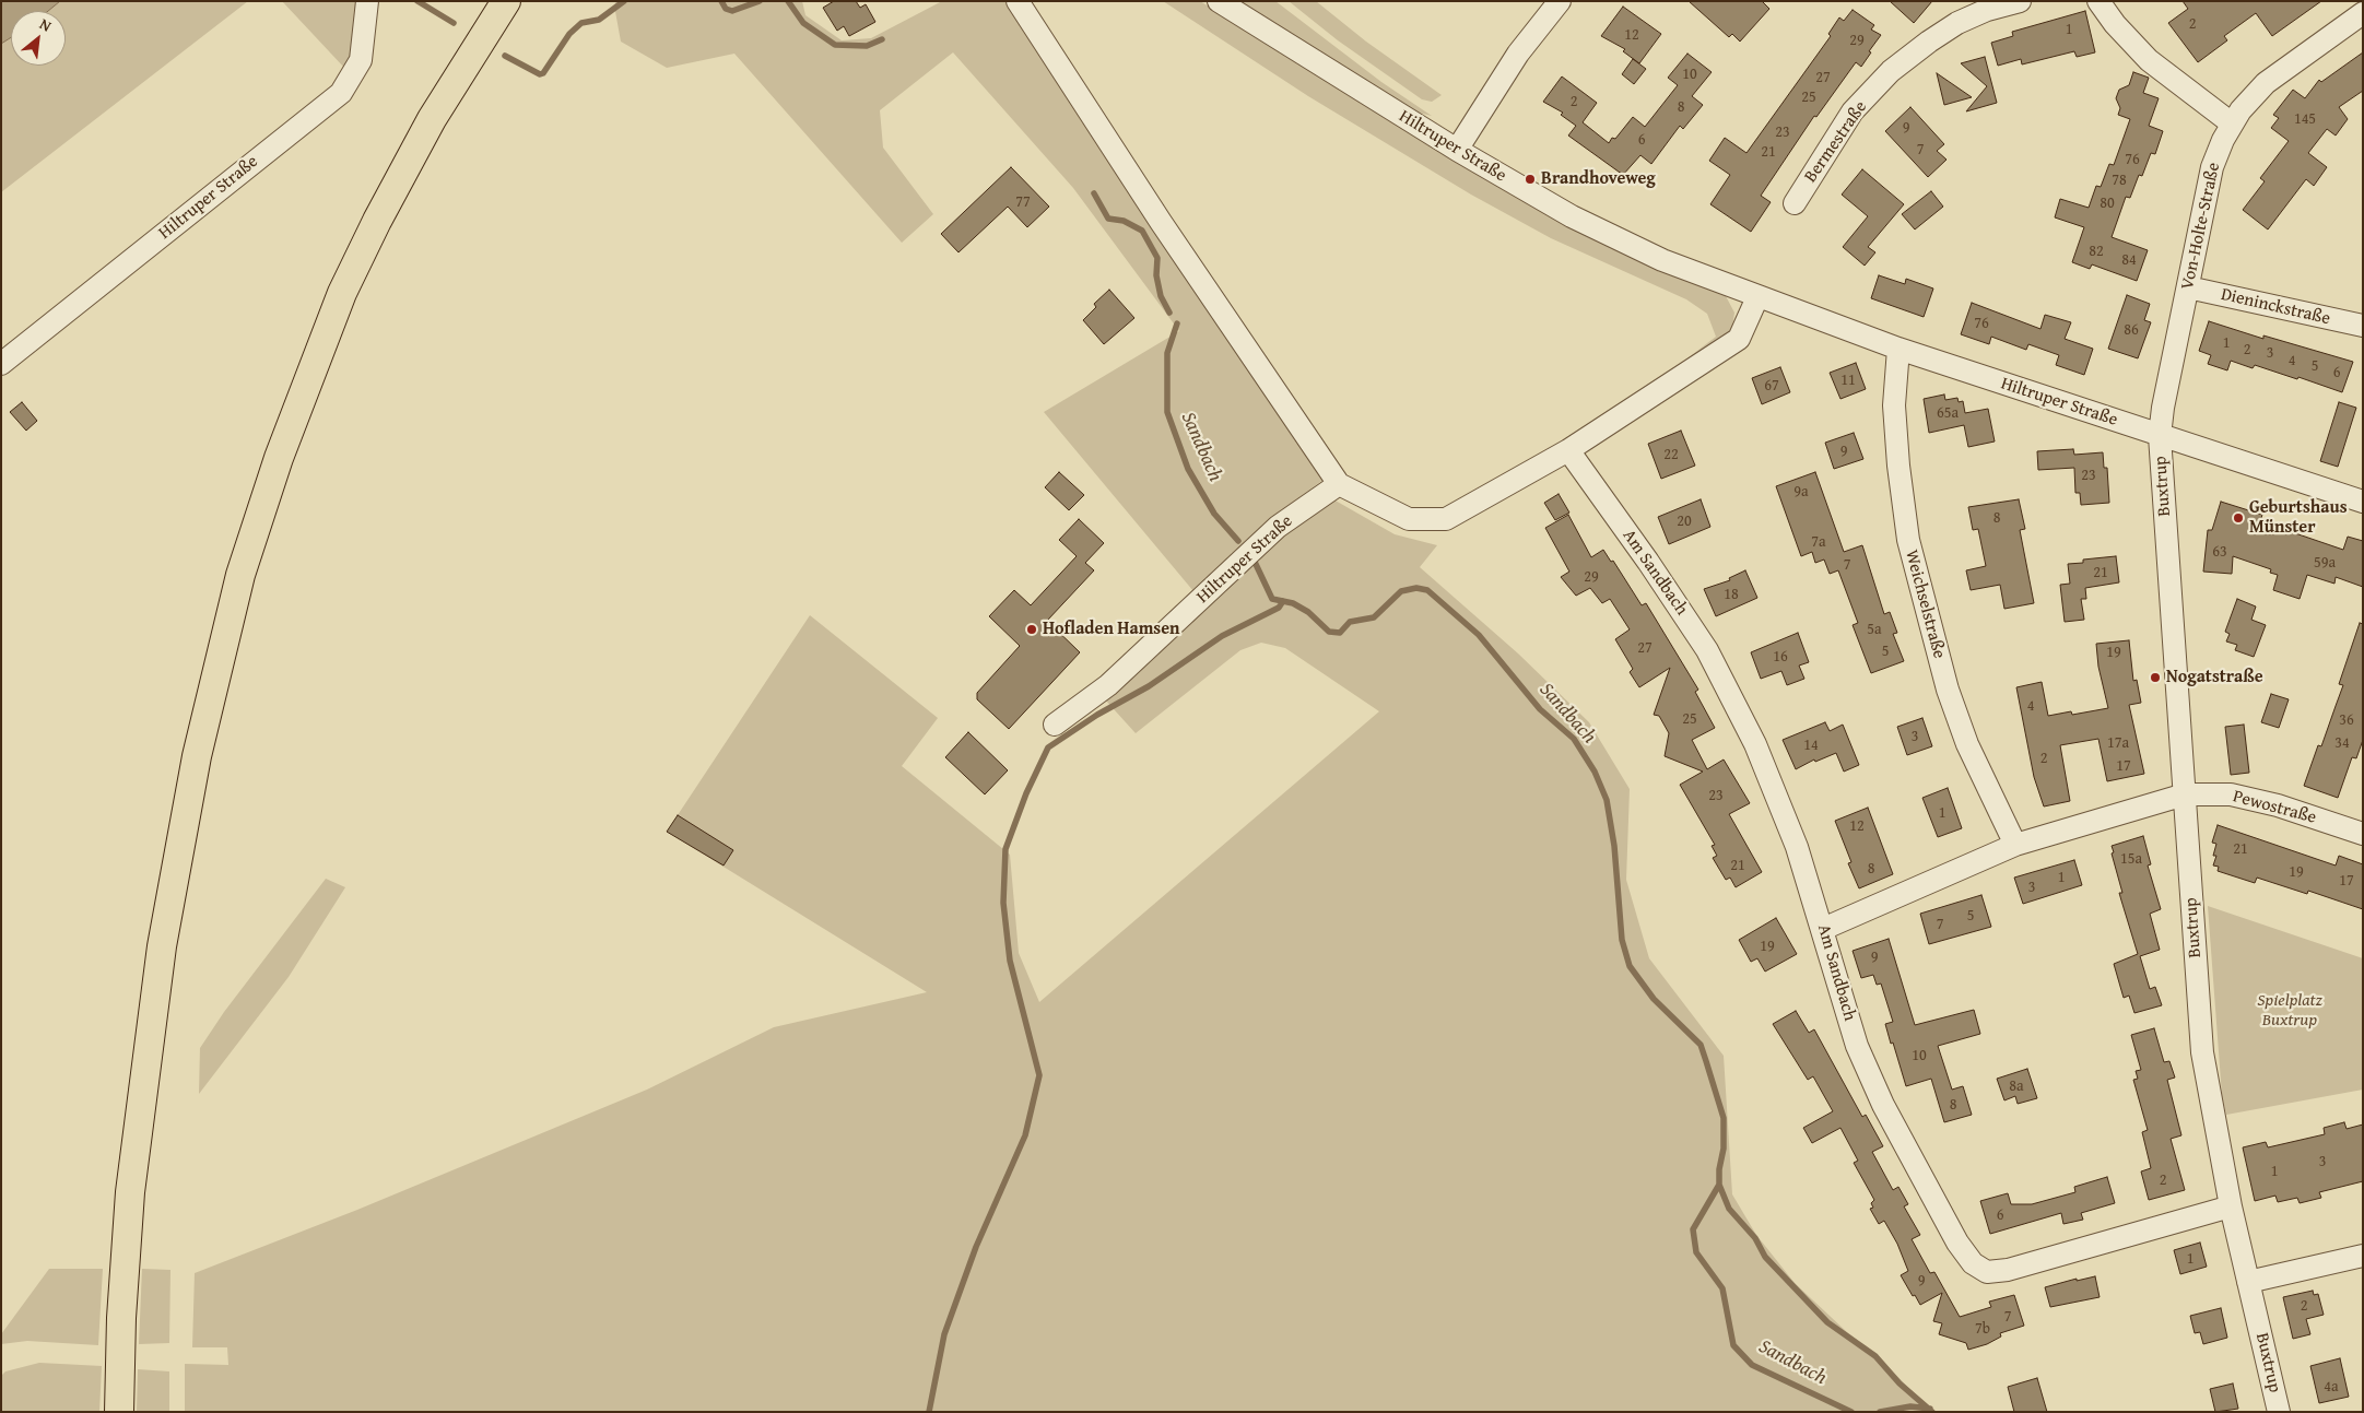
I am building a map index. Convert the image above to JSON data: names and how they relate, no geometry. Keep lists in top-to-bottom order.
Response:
{
  "streets": {
    "street": [
      "Bermestraße",
      "Hiltruper Straße",
      "Von-Holte-Straße",
      "Dieninckstraße",
      "Buxtrup",
      "Am Sandbach",
      "Weichselstraße",
      "Pewostraße"
    ]
  },
  "crossings": [
    ["Hiltruper Straße", "Von-Holte-Straße"],
    ["Hiltruper Straße", "Buxtrup"],
    ["Hiltruper Straße", "Weichselstraße"],
    ["Von-Holte-Straße", "Dieninckstraße"],
    ["Von-Holte-Straße", "Buxtrup"],
    ["Buxtrup", "Am Sandbach"],
    ["Buxtrup", "Pewostraße"]
  ],
  "water": ["Sandbach"],
  "parks": ["Spielplatz Buxtrup"],
  "places": [
    "Brandhoveweg",
    "Geburtshaus Münster",
    "Hofladen Hamsen",
    "Nogatstraße"
  ],
  "house_numbers": [
    "2",
    "1",
    "12",
    "29",
    "10",
    "27",
    "25",
    "2",
    "8",
    "145",
    "9",
    "23",
    "6",
    "7",
    "21",
    "76",
    "78",
    "77",
    "80",
    "82",
    "84",
    "76",
    "86",
    "1",
    "2",
    "3",
    "4",
    "5",
    "6",
    "11",
    "67",
    "65a",
    "9",
    "22",
    "23",
    "9a",
    "8",
    "20",
    "7a",
    "63",
    "59a",
    "7",
    "21",
    "29",
    "18",
    "5a",
    "27",
    "5",
    "19",
    "16",
    "4",
    "25",
    "36",
    "3",
    "17a",
    "34",
    "14",
    "2",
    "17",
    "23",
    "1",
    "12",
    "21",
    "15a",
    "21",
    "8",
    "19",
    "1",
    "17",
    "3",
    "5",
    "7",
    "19",
    "9",
    "10",
    "8a",
    "8",
    "3",
    "1",
    "2",
    "6",
    "1",
    "9",
    "2",
    "7",
    "7b",
    "4a"
  ],
  "north": "top right"
}
